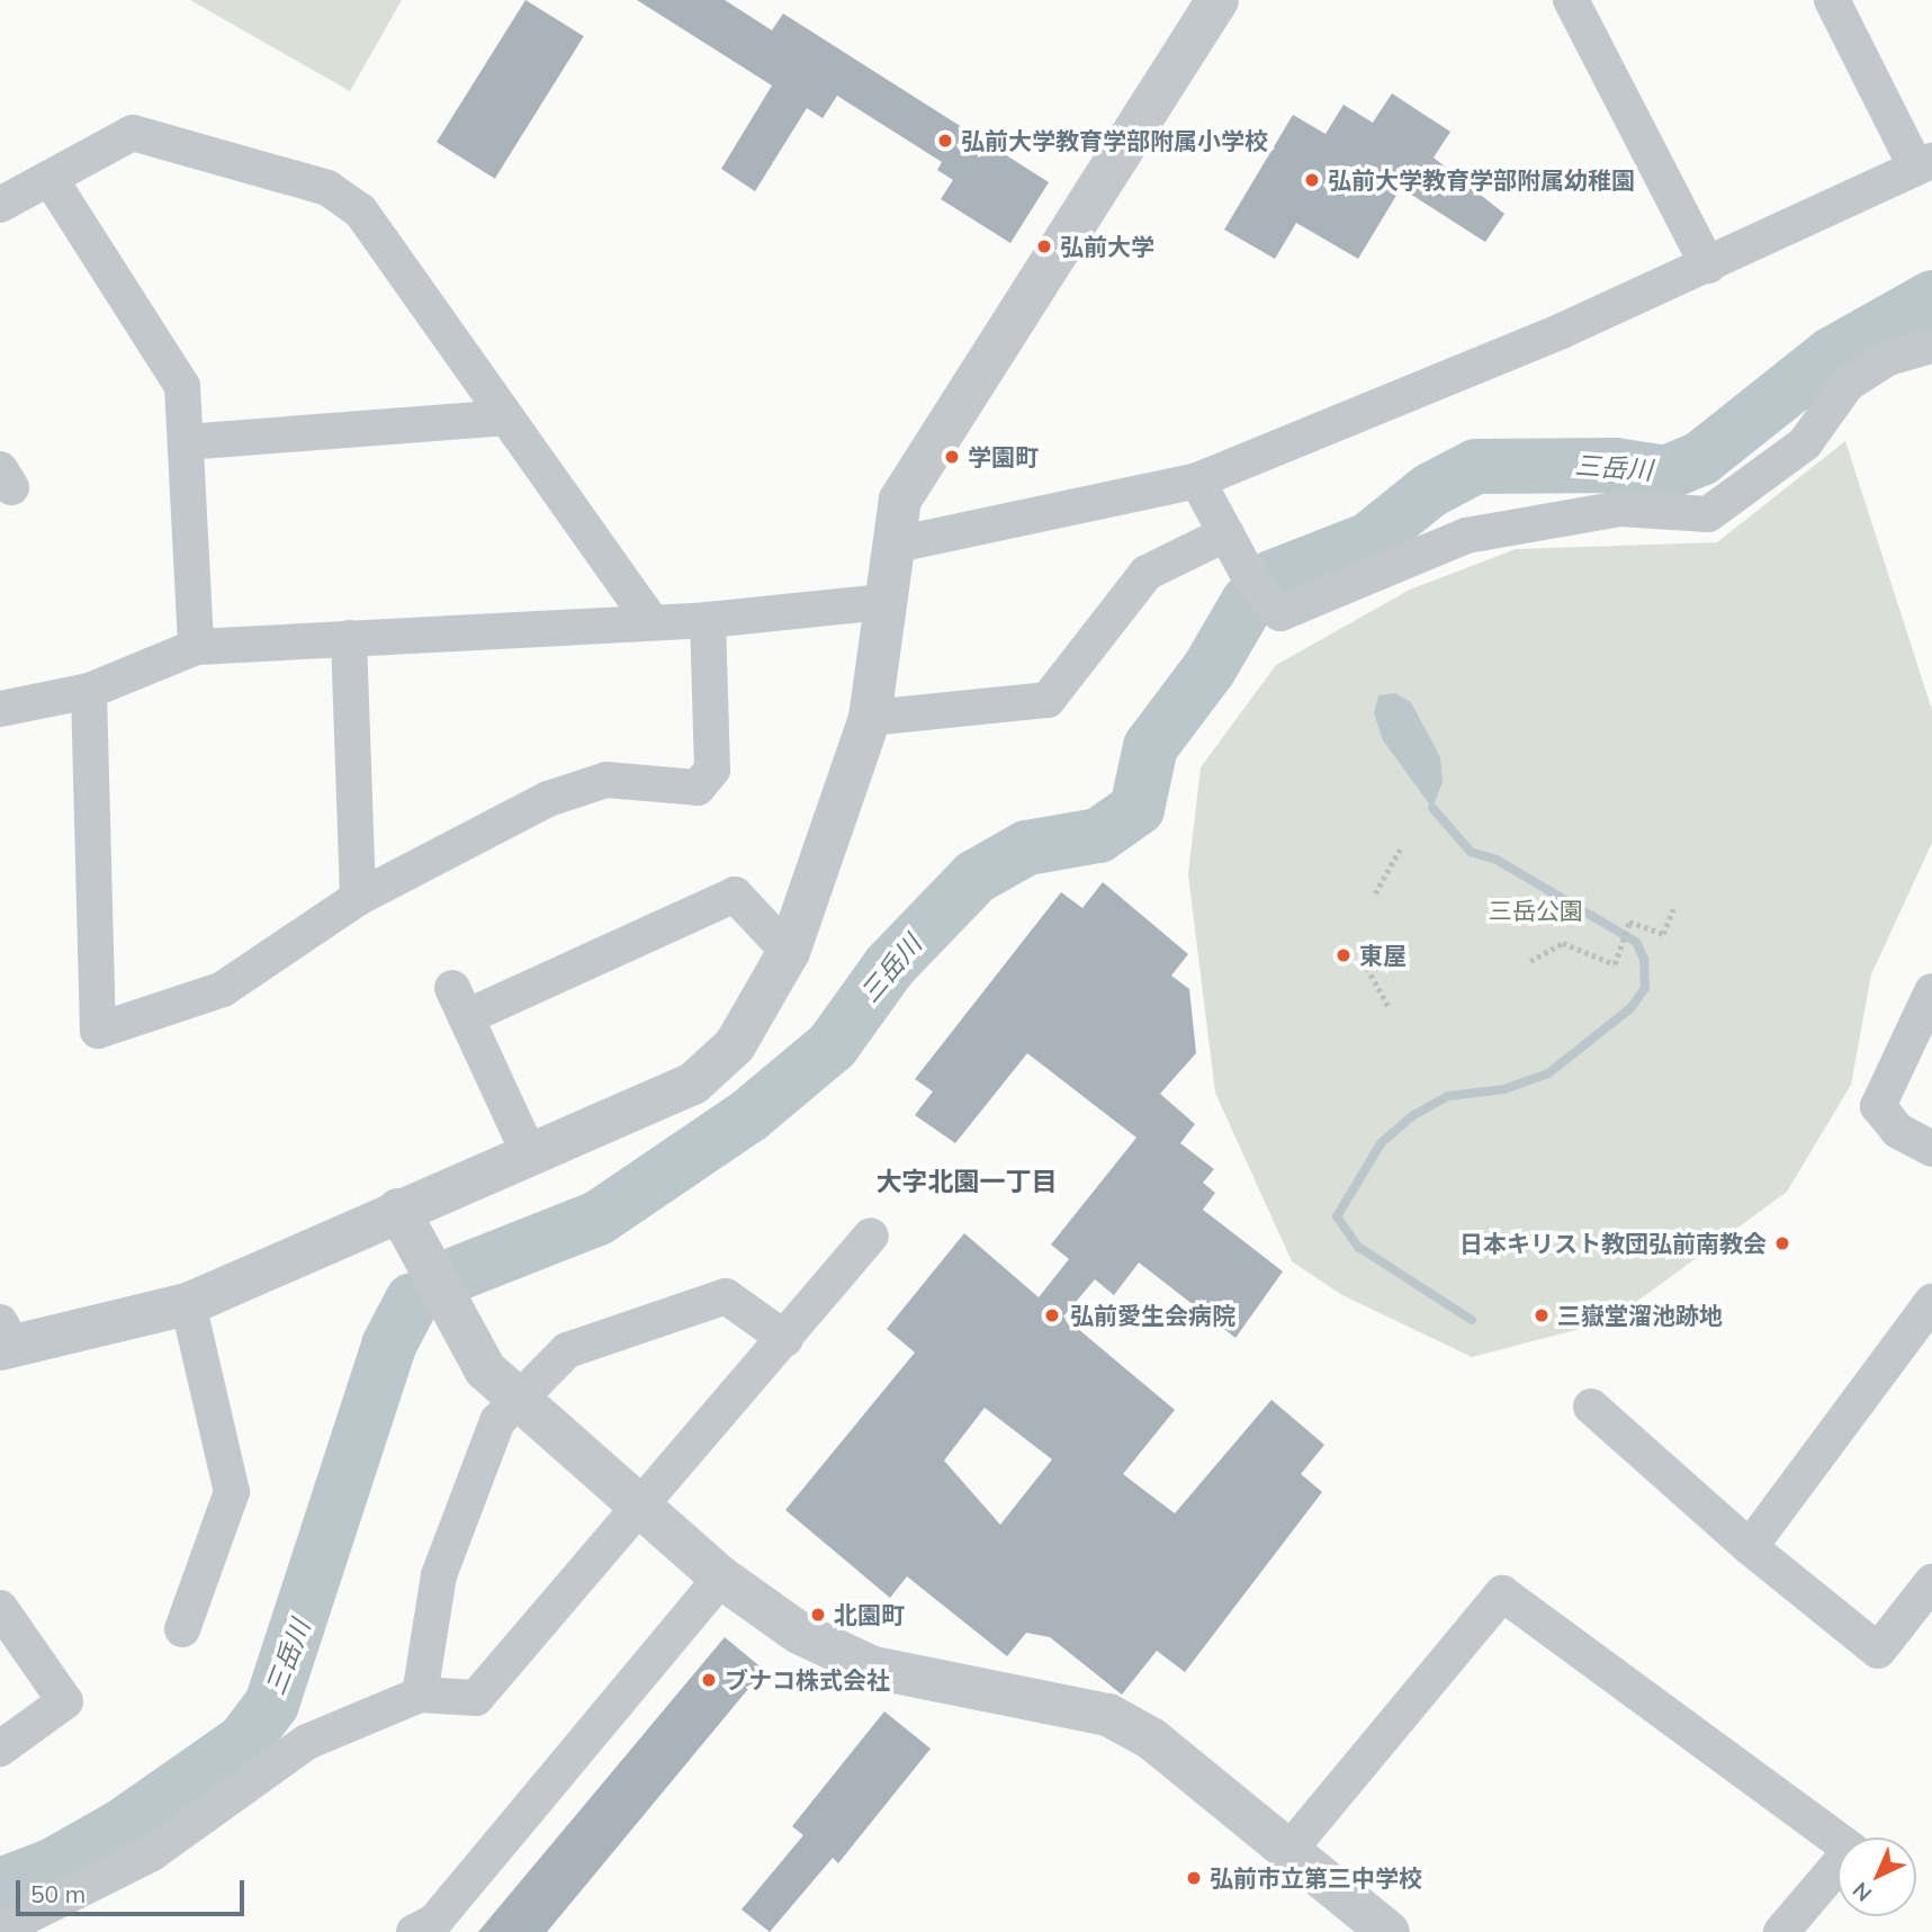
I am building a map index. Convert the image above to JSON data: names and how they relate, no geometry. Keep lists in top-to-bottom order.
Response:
{
  "districts": ["大字北園一丁目"],
  "water": ["三岳川"],
  "parks": ["三岳公園"],
  "places": [
    "弘前大学教育学部附属小学校",
    "弘前大学教育学部附属幼稚園",
    "弘前大学",
    "学園町",
    "東屋",
    "日本キリスト教団弘前南教会",
    "弘前愛生会病院",
    "三嶽堂溜池跡地",
    "北園町",
    "ブナコ株式会社",
    "弘前市立第三中学校"
  ],
  "scale_bar": "50 m",
  "north": "bottom left"
}
